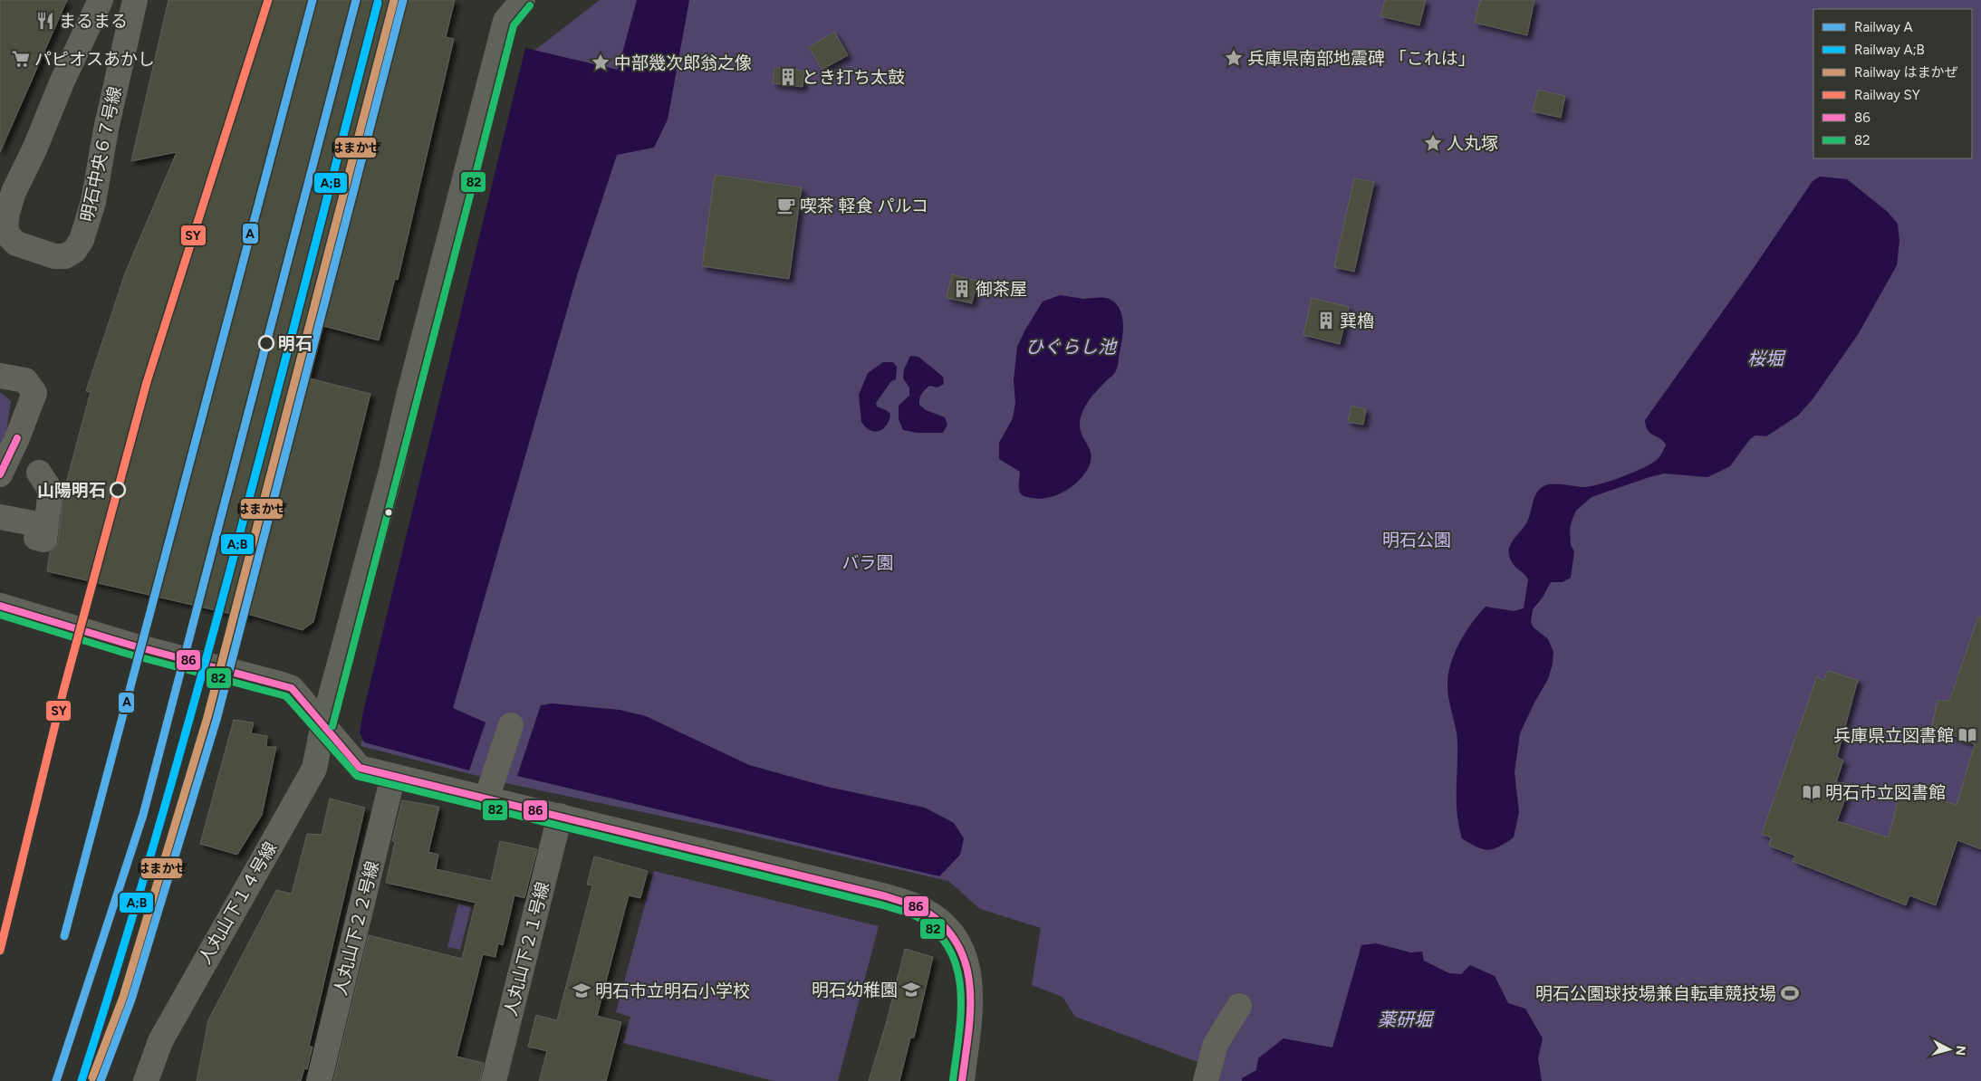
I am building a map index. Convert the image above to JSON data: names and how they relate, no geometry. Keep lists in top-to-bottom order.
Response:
{
  "streets": {
    "street": [
      "明石中央６７号線",
      "人丸山下１４号線",
      "人丸山下２２号線",
      "人丸山下２１号線"
    ]
  },
  "water": ["ひぐらし池", "桜堀", "薬研堀"],
  "parks": ["明石公園", "バラ園"],
  "places": {
    "restaurant": ["まるまる"],
    "place": ["兵庫県南部地震碑 「これは」", "中部幾次郎翁之像", "人丸塚"],
    "supermarket": ["パピオスあかし"],
    "building": ["とき打ち太鼓", "御茶屋", "巽櫓"],
    "cafe": ["喫茶 軽食 パルコ"],
    "other": ["明石", "山陽明石"],
    "library": ["兵庫県立図書館", "明石市立図書館"],
    "school or university": ["明石幼稚園", "明石市立明石小学校"],
    "sports": ["明石公園球技場兼自転車競技場"]
  },
  "lines": [
    "rail line A",
    "rail line はまかぜ",
    "rail line SY",
    "rail line A;B",
    "transit line 82",
    "transit line 86"
  ],
  "legend": [
    "Railway A",
    "Railway A;B",
    "Railway はまかぜ",
    "Railway SY",
    "86",
    "82"
  ],
  "north": "right"
}
